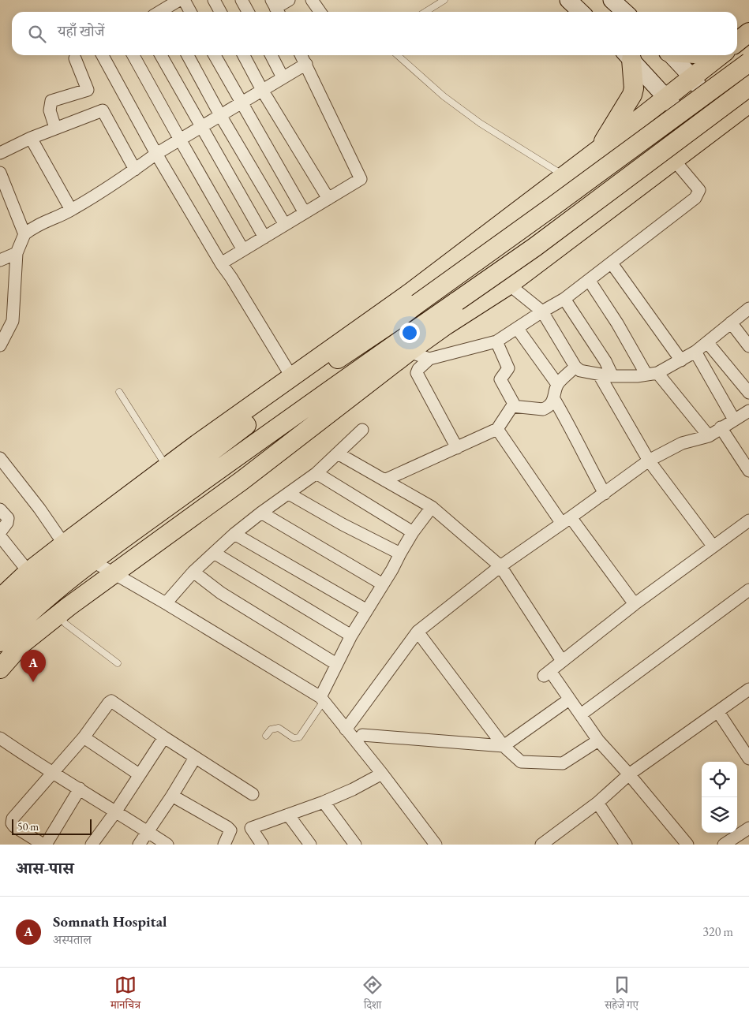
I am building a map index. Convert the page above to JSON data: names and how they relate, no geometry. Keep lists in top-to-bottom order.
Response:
{
  "scale_bar": "50 m",
  "page": {
    "search": "यहाँ खोजें",
    "pins": "A",
    "scale": "50 m",
    "heading": "आस-पास",
    "list": [
      {
        "mark": "A",
        "name": "Somnath Hospital",
        "note": "अस्पताल",
        "value": "320 m"
      }
    ],
    "nav": ["मानचित्र", "दिशा", "सहेजे गए"]
  }
}
